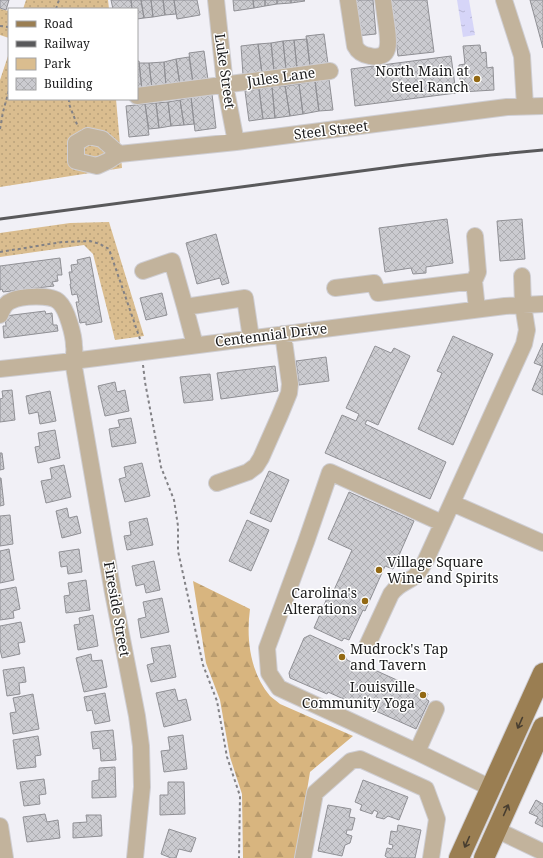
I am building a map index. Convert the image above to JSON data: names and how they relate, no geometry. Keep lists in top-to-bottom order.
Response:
{
  "streets": {
    "street": [
      "Luke Street",
      "Jules Lane",
      "Steel Street",
      "Centennial Drive",
      "Fireside Street"
    ]
  },
  "crossings": [
    ["Luke Street", "Jules Lane"],
    ["Luke Street", "Steel Street"],
    ["Centennial Drive", "Fireside Street"]
  ],
  "places": [
    "North Main at Steel Ranch",
    "Village Square Wine and Spirits",
    "Carolina's Alterations",
    "Mudrock's Tap and Tavern",
    "Louisville Community Yoga"
  ],
  "legend": [
    "Road",
    "Railway",
    "Park",
    "Building"
  ]
}
